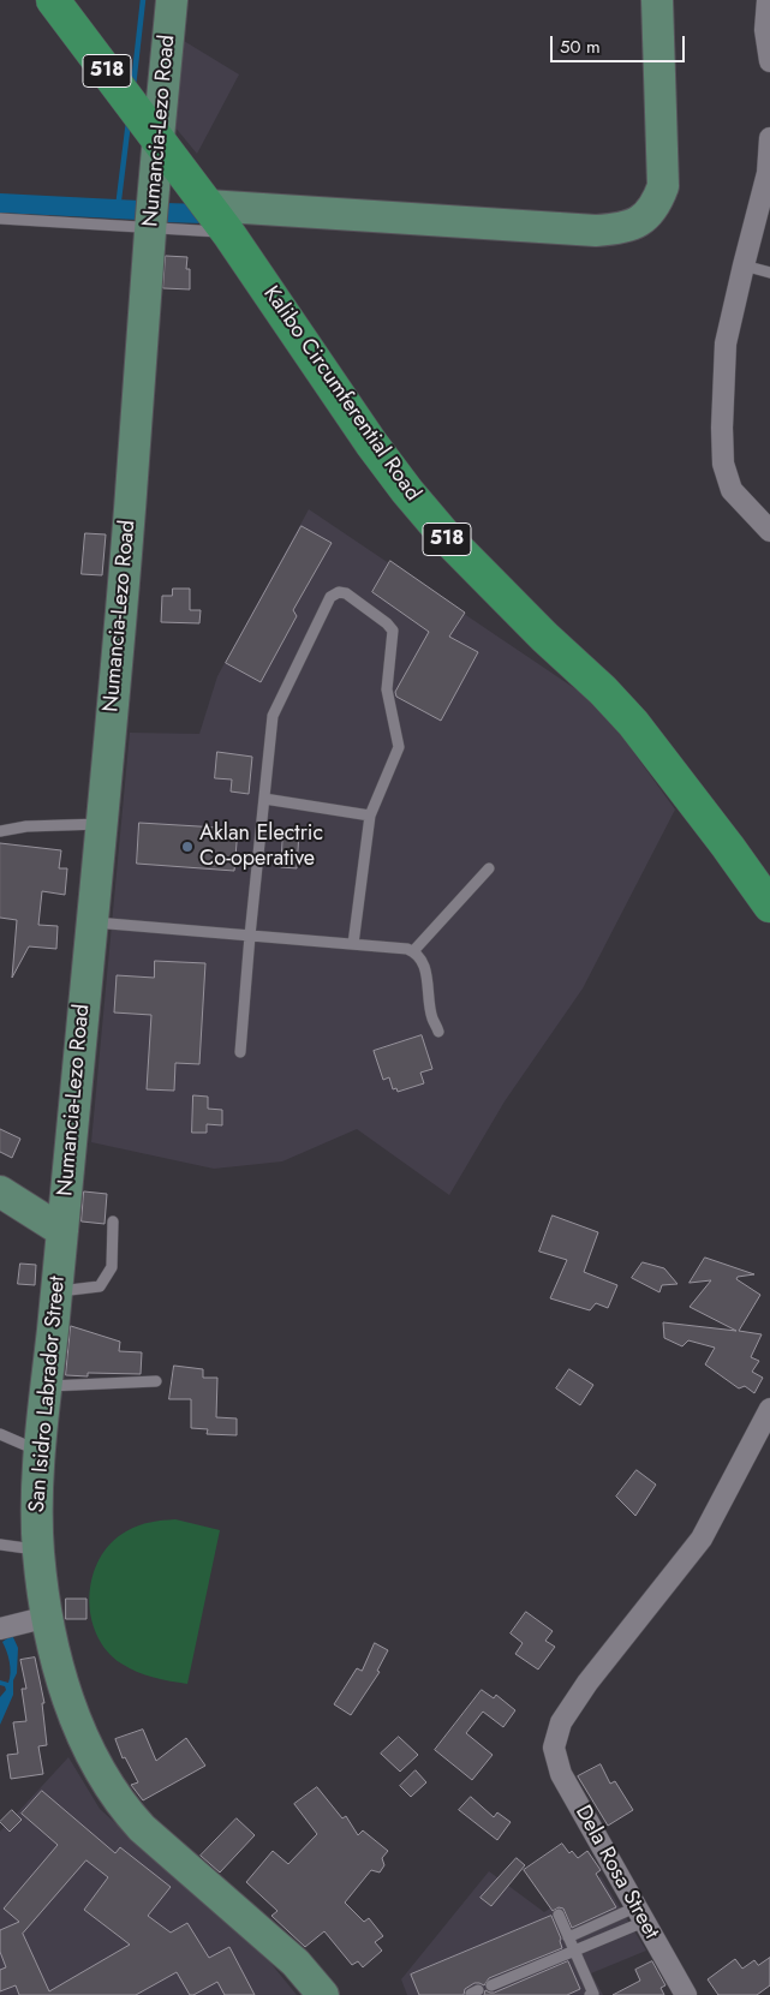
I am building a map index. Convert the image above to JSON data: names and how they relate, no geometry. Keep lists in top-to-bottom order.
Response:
{
  "streets": {
    "main road": [
      "518",
      "Numancia-Lezo Road",
      "Kalibo Circumferential Road",
      "San Isidro Labrador Street"
    ],
    "street": ["Dela Rosa Street"]
  },
  "crossings": [
    ["Numancia-Lezo Road", "Kalibo Circumferential Road"],
    ["Numancia-Lezo Road", "San Isidro Labrador Street"]
  ],
  "places": ["Aklan Electric Co-operative"],
  "scale_bar": "50 m"
}
